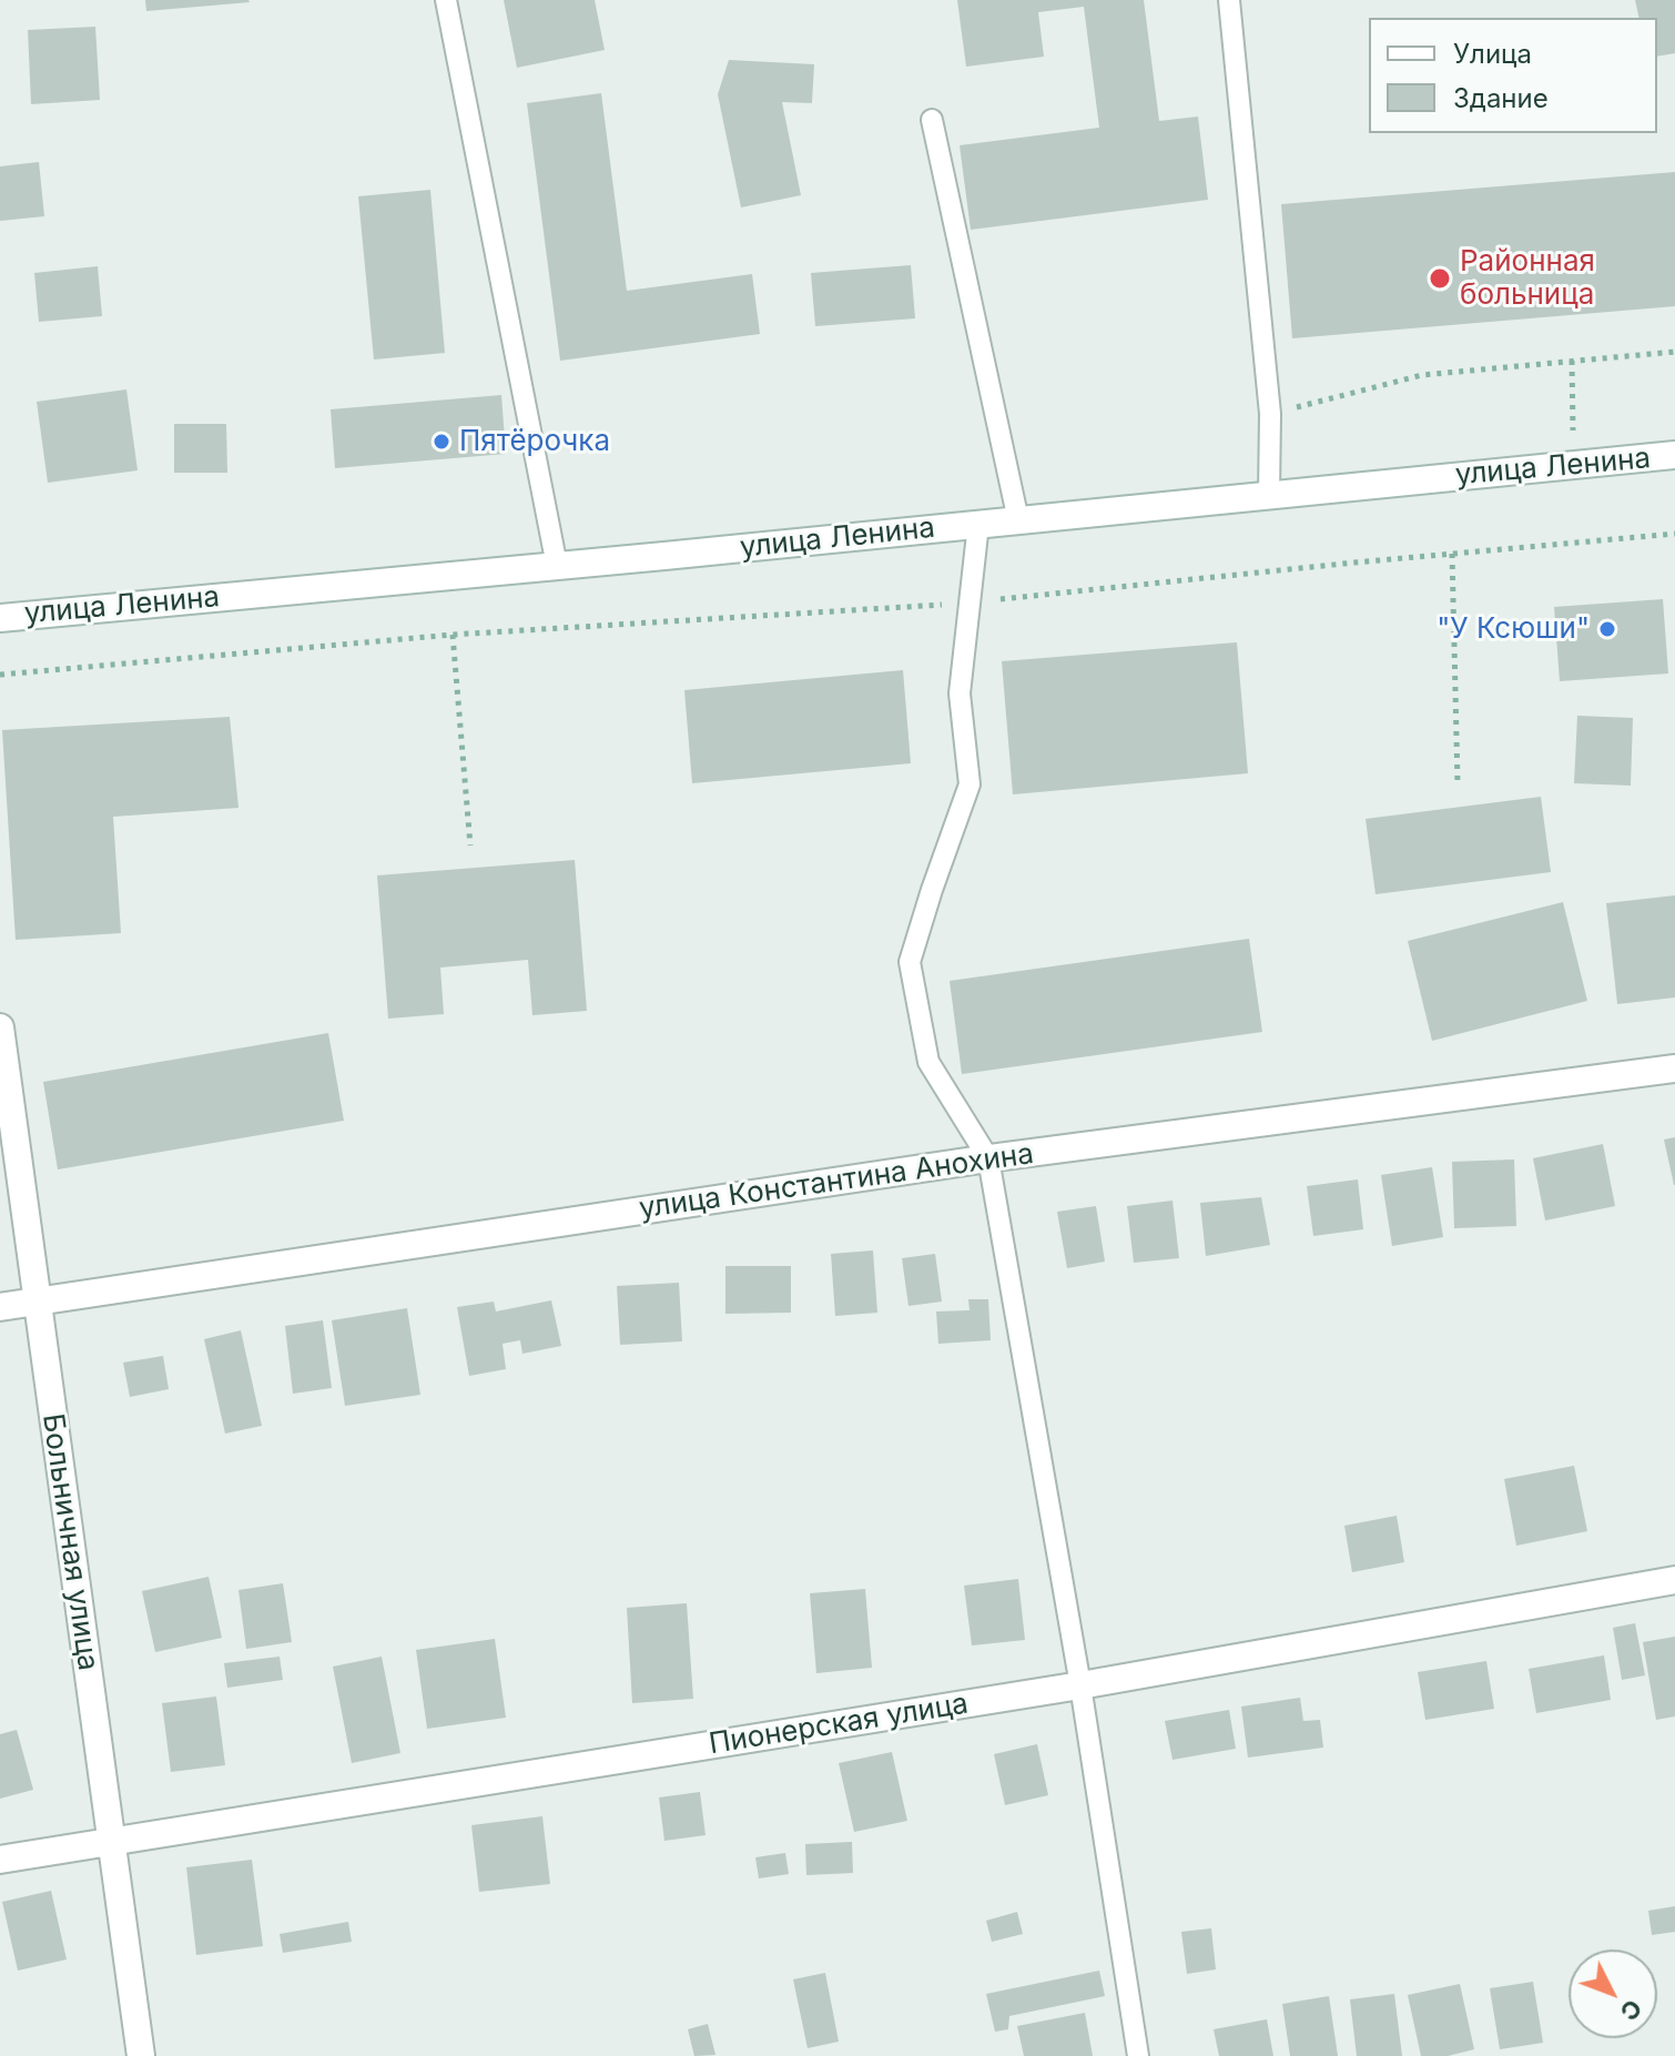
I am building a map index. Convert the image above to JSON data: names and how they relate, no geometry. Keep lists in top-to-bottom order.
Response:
{
  "streets": {
    "street": [
      "улица Ленина",
      "улица Константина Анохина",
      "Больничная улица",
      "Пионерская улица"
    ]
  },
  "crossings": [
    ["улица Константина Анохина", "Больничная улица"],
    ["Больничная улица", "Пионерская улица"]
  ],
  "places": ["Районная больница", "Пятёрочка", "\"У Ксюши\""],
  "legend": ["Улица", "Здание"],
  "north": "bottom right"
}
